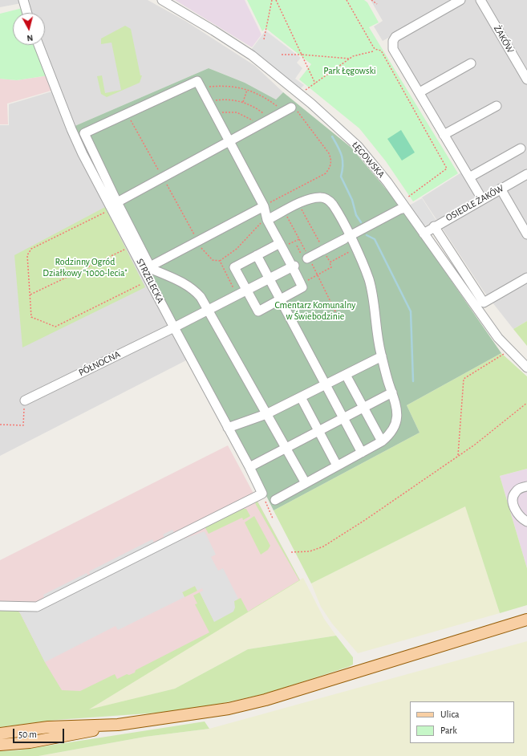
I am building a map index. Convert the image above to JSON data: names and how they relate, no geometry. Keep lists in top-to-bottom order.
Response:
{
  "streets": {
    "street": [
      "ŻAKÓW",
      "ŁĘGOWSKA",
      "OSIEDLE ŻAKÓW",
      "STRZELECKA",
      "PÓŁNOCNA"
    ]
  },
  "crossings": [
    ["ŁĘGOWSKA", "OSIEDLE ŻAKÓW"],
    ["ŁĘGOWSKA", "PÓŁNOCNA"],
    ["STRZELECKA", "PÓŁNOCNA"]
  ],
  "parks": ["Park Łęgowski", "Rodzinny Ogród Działkowy \"1000-lecia\"", "Cmentarz Komunalny w Świebodzinie"],
  "legend": ["Ulica", "Park"],
  "scale_bar": "50 m",
  "north": "bottom"
}
